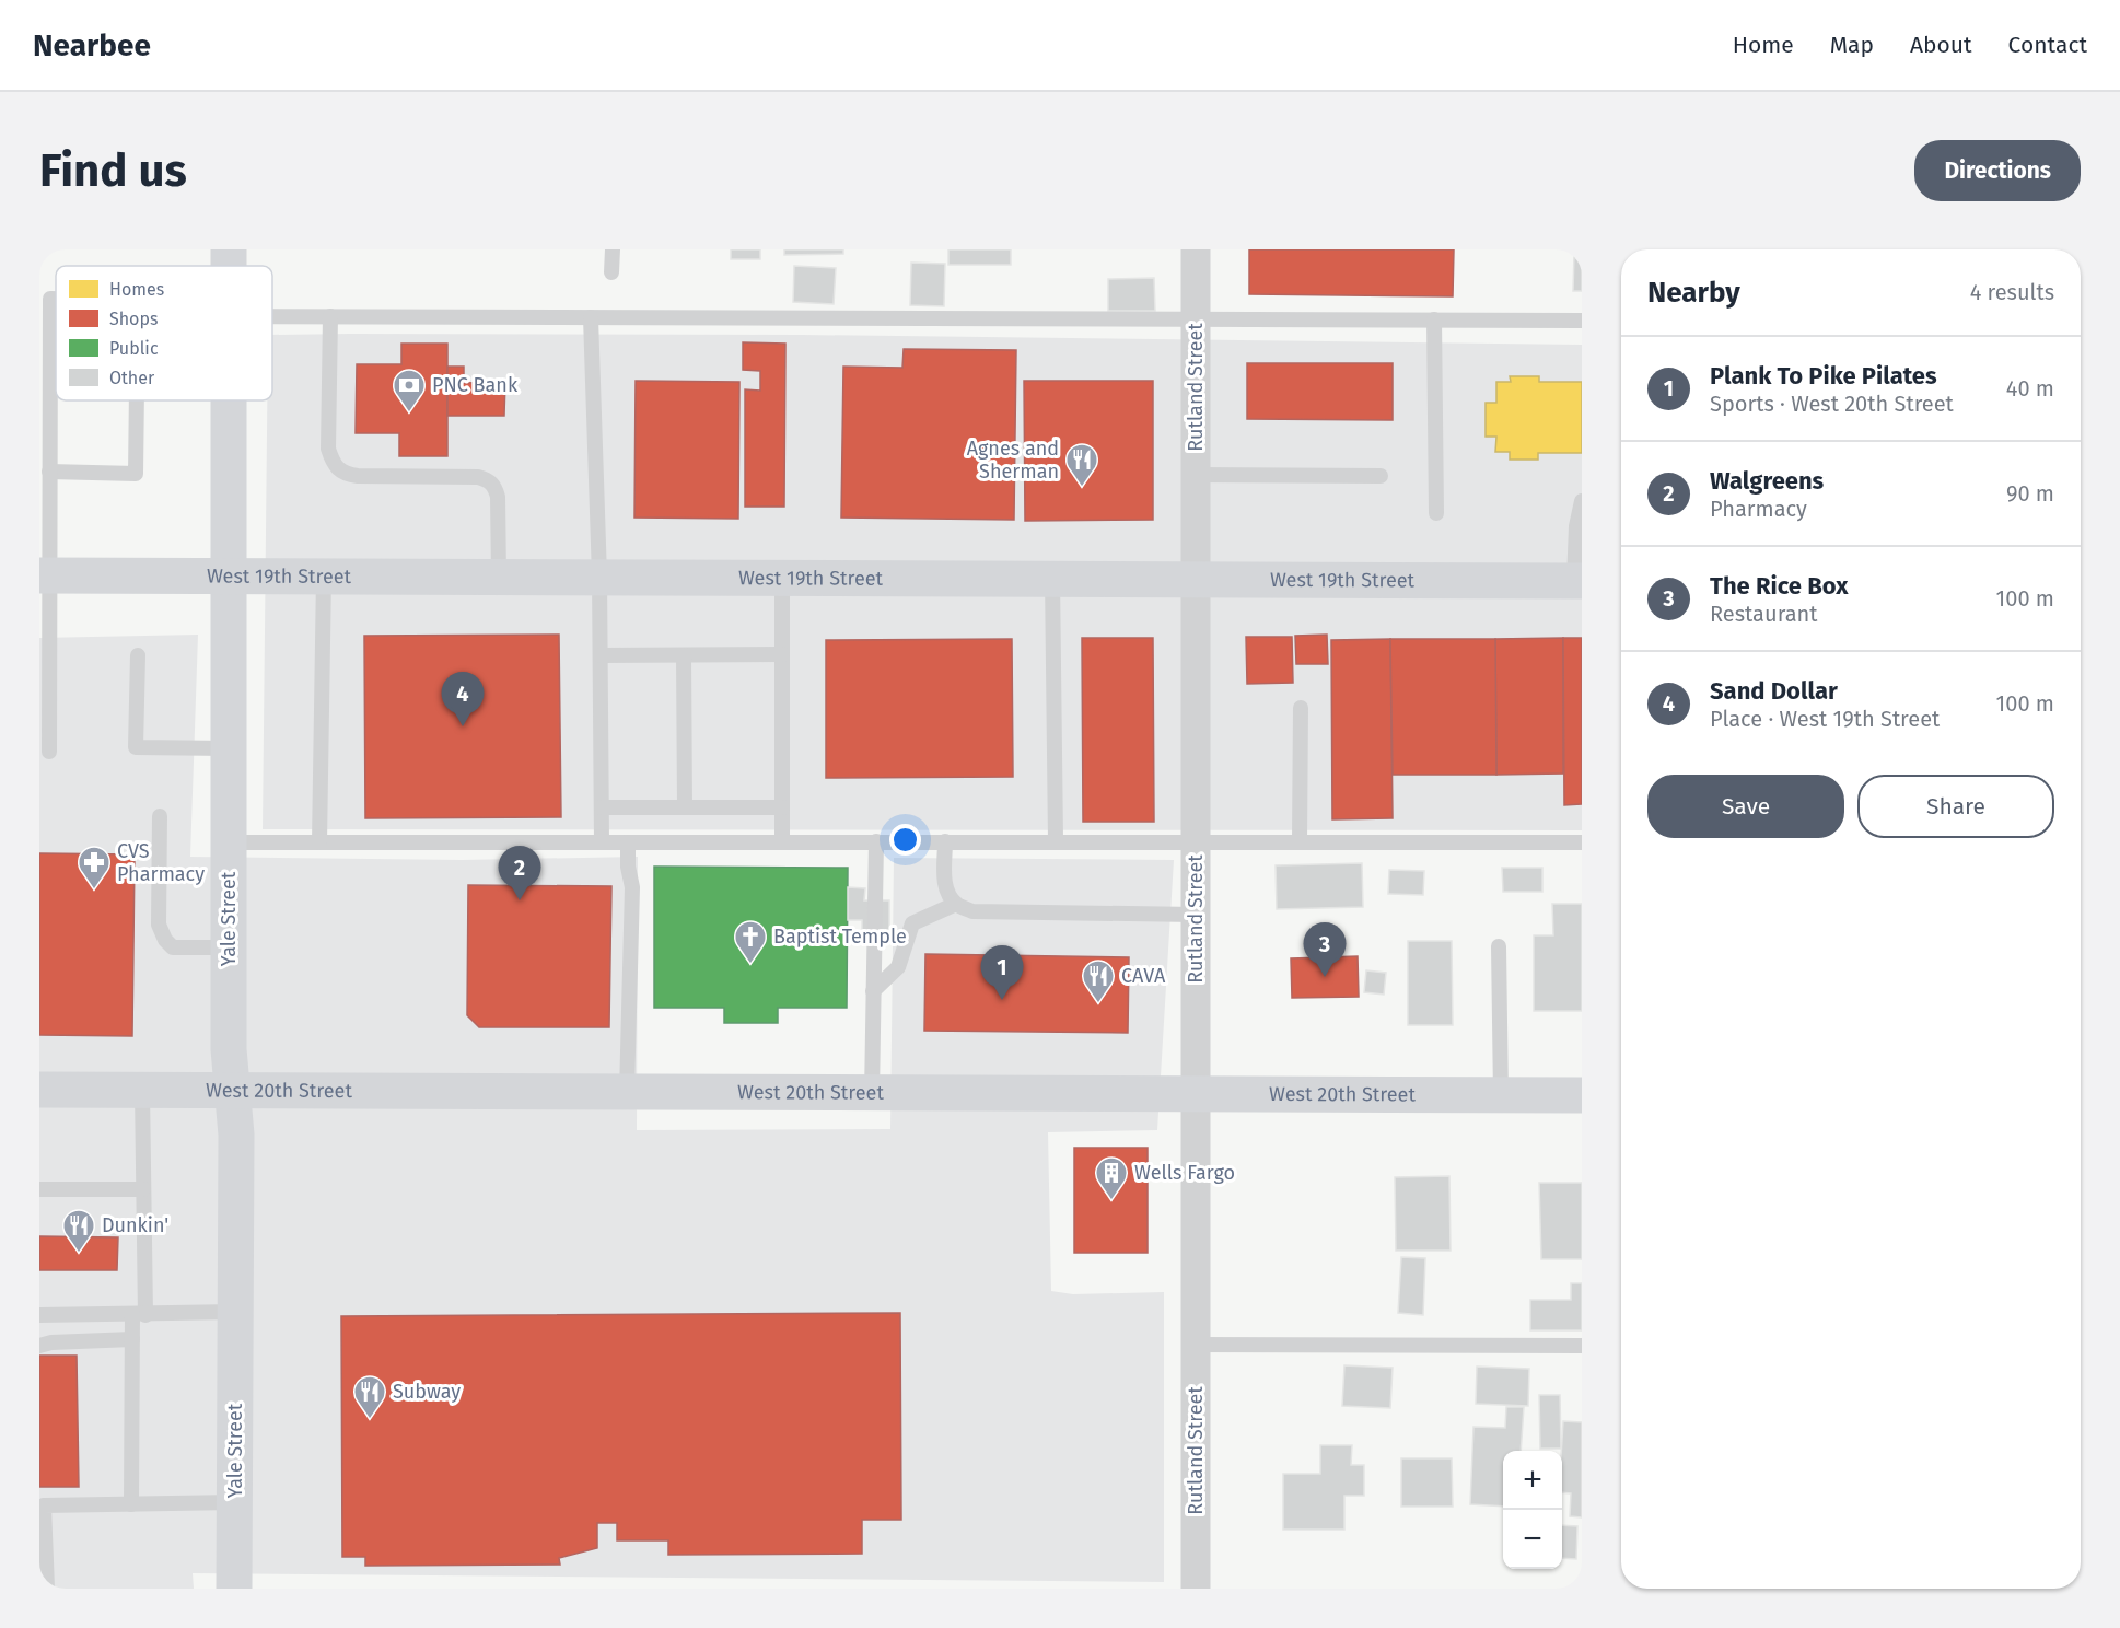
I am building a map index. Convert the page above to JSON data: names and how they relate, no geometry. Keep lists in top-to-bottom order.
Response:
{
  "streets": {
    "main road": ["West 19th Street", "Yale Street", "West 20th Street"],
    "street": ["Rutland Street"]
  },
  "crossings": [
    ["Rutland Street", "West 19th Street"],
    ["Rutland Street", "West 20th Street"],
    ["West 19th Street", "Yale Street"],
    ["Yale Street", "West 20th Street"]
  ],
  "places": {
    "bank": ["PNC Bank"],
    "restaurant": [
      "Agnes and Sherman",
      "CAVA",
      "Dunkin'",
      "Subway"
    ],
    "pharmacy": ["CVS Pharmacy"],
    "church": ["Baptist Temple"],
    "building": ["Wells Fargo"]
  },
  "legend": [
    "Homes",
    "Shops",
    "Public",
    "Other"
  ],
  "page": {
    "header": "Nearbee",
    "nav": [
      "Home",
      "Map",
      "About",
      "Contact"
    ],
    "buttons": [
      "Directions",
      ["Save", "Share"]
    ],
    "title": "Find us",
    "heading": ["Nearby", "4 results"],
    "list": [
      {
        "mark": "1",
        "name": "Plank To Pike Pilates",
        "note": "Sports · West 20th Street",
        "value": "40 m"
      },
      {
        "mark": "2",
        "name": "Walgreens",
        "note": "Pharmacy",
        "value": "90 m"
      },
      {
        "mark": "3",
        "name": "The Rice Box",
        "note": "Restaurant",
        "value": "100 m"
      },
      {
        "mark": "4",
        "name": "Sand Dollar",
        "note": "Place · West 19th Street",
        "value": "100 m"
      }
    ],
    "pins": [
      "4",
      "2",
      "3",
      "1"
    ],
    "map_buttons": ["+", "−"]
  }
}
